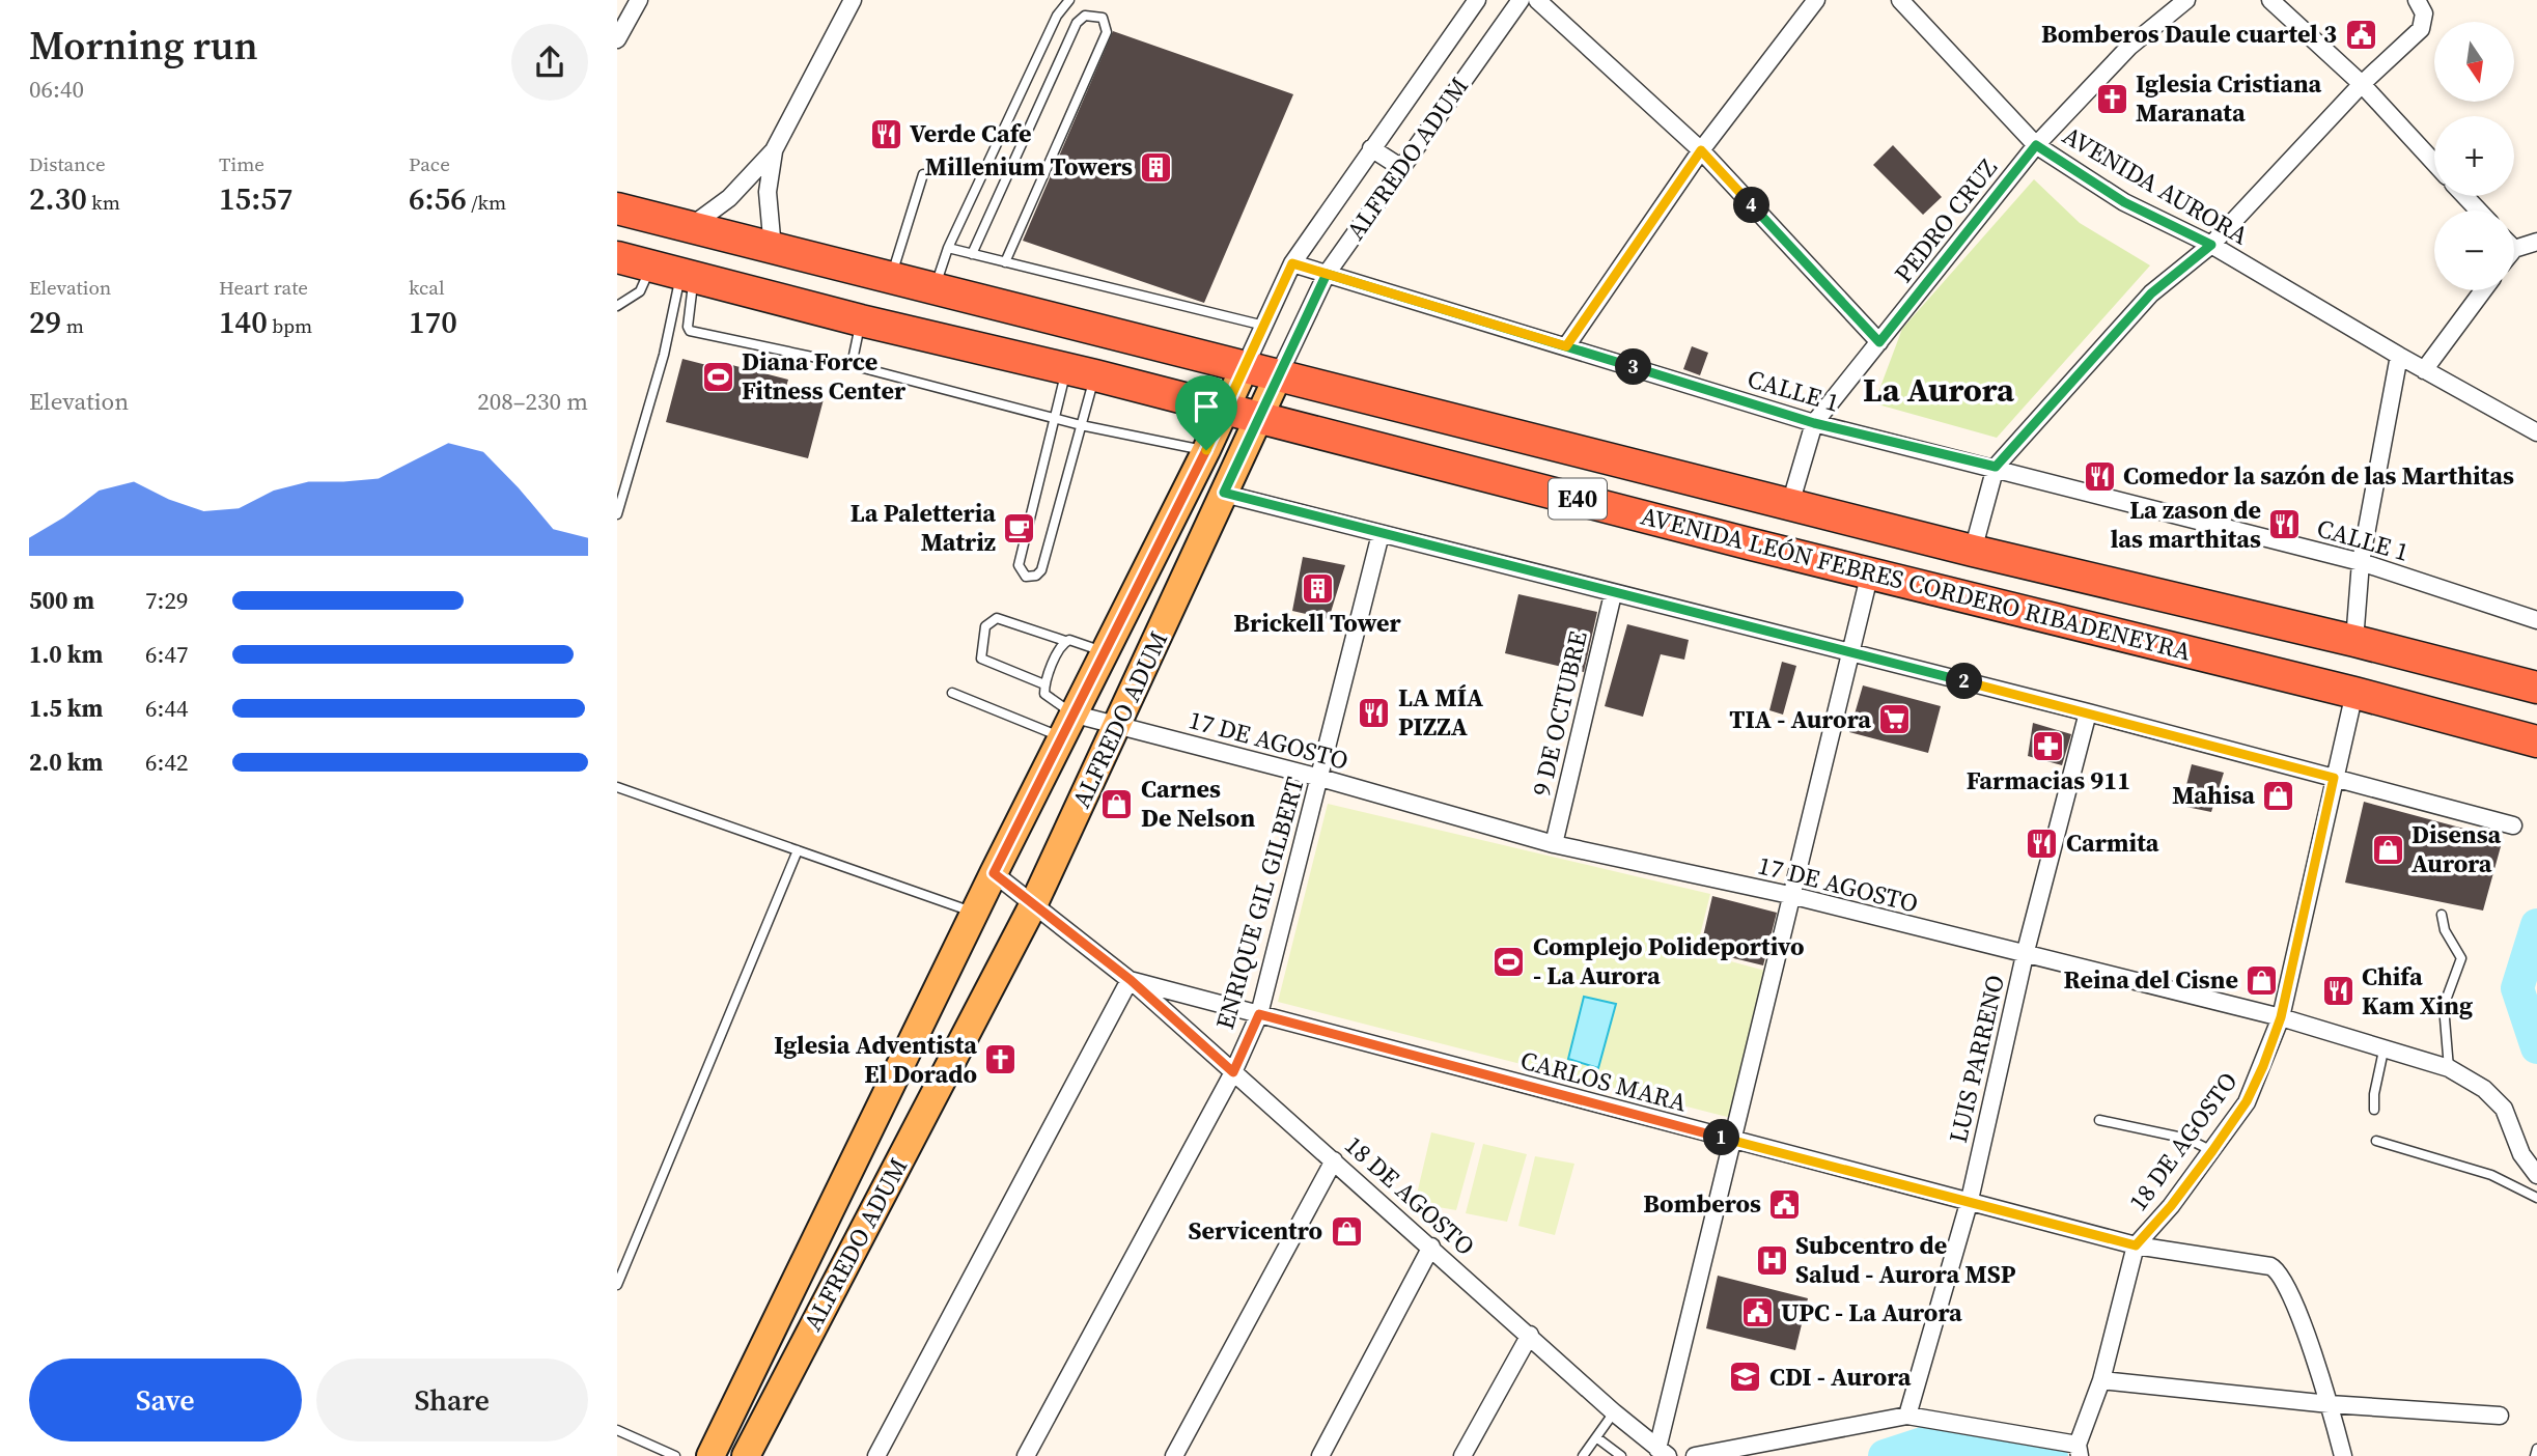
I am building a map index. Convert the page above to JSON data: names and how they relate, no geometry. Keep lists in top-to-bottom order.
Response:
{
  "streets": {
    "highway": ["E40", "AVENIDA LEÓN FEBRES CORDERO RIBADENEYRA"],
    "main road": ["ALFREDO ADUM"],
    "street": [
      "AVENIDA AURORA",
      "PEDRO CRUZ",
      "CALLE 1",
      "9 DE OCTUBRE",
      "17 DE AGOSTO",
      "ENRIQUE GIL GILBERT",
      "LUIS PARRENO",
      "CARLOS MARA",
      "18 DE AGOSTO"
    ]
  },
  "crossings": [
    ["ALFREDO ADUM", "CALLE 1"],
    ["ALFREDO ADUM", "AVENIDA LEÓN FEBRES CORDERO RIBADENEYRA"],
    ["ALFREDO ADUM", "17 DE AGOSTO"],
    ["ALFREDO ADUM", "CARLOS MARA"],
    ["AVENIDA AURORA", "PEDRO CRUZ"],
    ["PEDRO CRUZ", "CALLE 1"],
    ["PEDRO CRUZ", "AVENIDA LEÓN FEBRES CORDERO RIBADENEYRA"],
    ["AVENIDA LEÓN FEBRES CORDERO RIBADENEYRA", "18 DE AGOSTO"],
    ["9 DE OCTUBRE", "17 DE AGOSTO"],
    ["17 DE AGOSTO", "ENRIQUE GIL GILBERT"],
    ["17 DE AGOSTO", "LUIS PARRENO"],
    ["17 DE AGOSTO", "18 DE AGOSTO"],
    ["ENRIQUE GIL GILBERT", "CARLOS MARA"],
    ["ENRIQUE GIL GILBERT", "18 DE AGOSTO"],
    ["LUIS PARRENO", "CARLOS MARA"],
    ["CARLOS MARA", "18 DE AGOSTO"]
  ],
  "districts": ["La Aurora"],
  "places": {
    "public building": ["Bomberos Daule cuartel 3", "Bomberos", "UPC - La Aurora"],
    "church": ["Iglesia Cristiana Maranata", "Iglesia Adventista El Dorado"],
    "restaurant": [
      "Verde Cafe",
      "Comedor la sazón de las Marthitas",
      "La zason de las marthitas",
      "LA MÍA PIZZA",
      "Carmita",
      "Chifa Kam Xing"
    ],
    "building": ["Millenium Towers", "Brickell Tower"],
    "sports": ["Diana Force Fitness Center", "Complejo Polideportivo - La Aurora"],
    "cafe": ["La Paletteria Matriz"],
    "supermarket": ["TIA - Aurora"],
    "pharmacy": ["Farmacias 911"],
    "shop": [
      "Mahisa",
      "Carnes De Nelson",
      "Disensa Aurora",
      "Reina del Cisne",
      "Servicentro"
    ],
    "hospital": ["Subcentro de Salud - Aurora MSP"],
    "school or university": ["CDI - Aurora"]
  },
  "north": "bottom",
  "page": {
    "heading": ["Morning run", "06:40"],
    "map_buttons": ["+", "−"],
    "stats": [
      ["Distance", "2.30 km"],
      ["Time", "15:57"],
      ["Pace", "6:56 /km"],
      ["Elevation", "29 m"],
      ["Heart rate", "140 bpm"],
      ["kcal", "170"]
    ],
    "pins": [
      "4",
      "3",
      "2",
      "1"
    ],
    "chart": ["Elevation", "208–230 m"],
    "list": [
      {
        "name": "500 m",
        "note": "7:29"
      },
      {
        "name": "1.0 km",
        "note": "6:47"
      },
      {
        "name": "1.5 km",
        "note": "6:44"
      },
      {
        "name": "2.0 km",
        "note": "6:42"
      }
    ],
    "buttons": ["Save", "Share"]
  }
}
